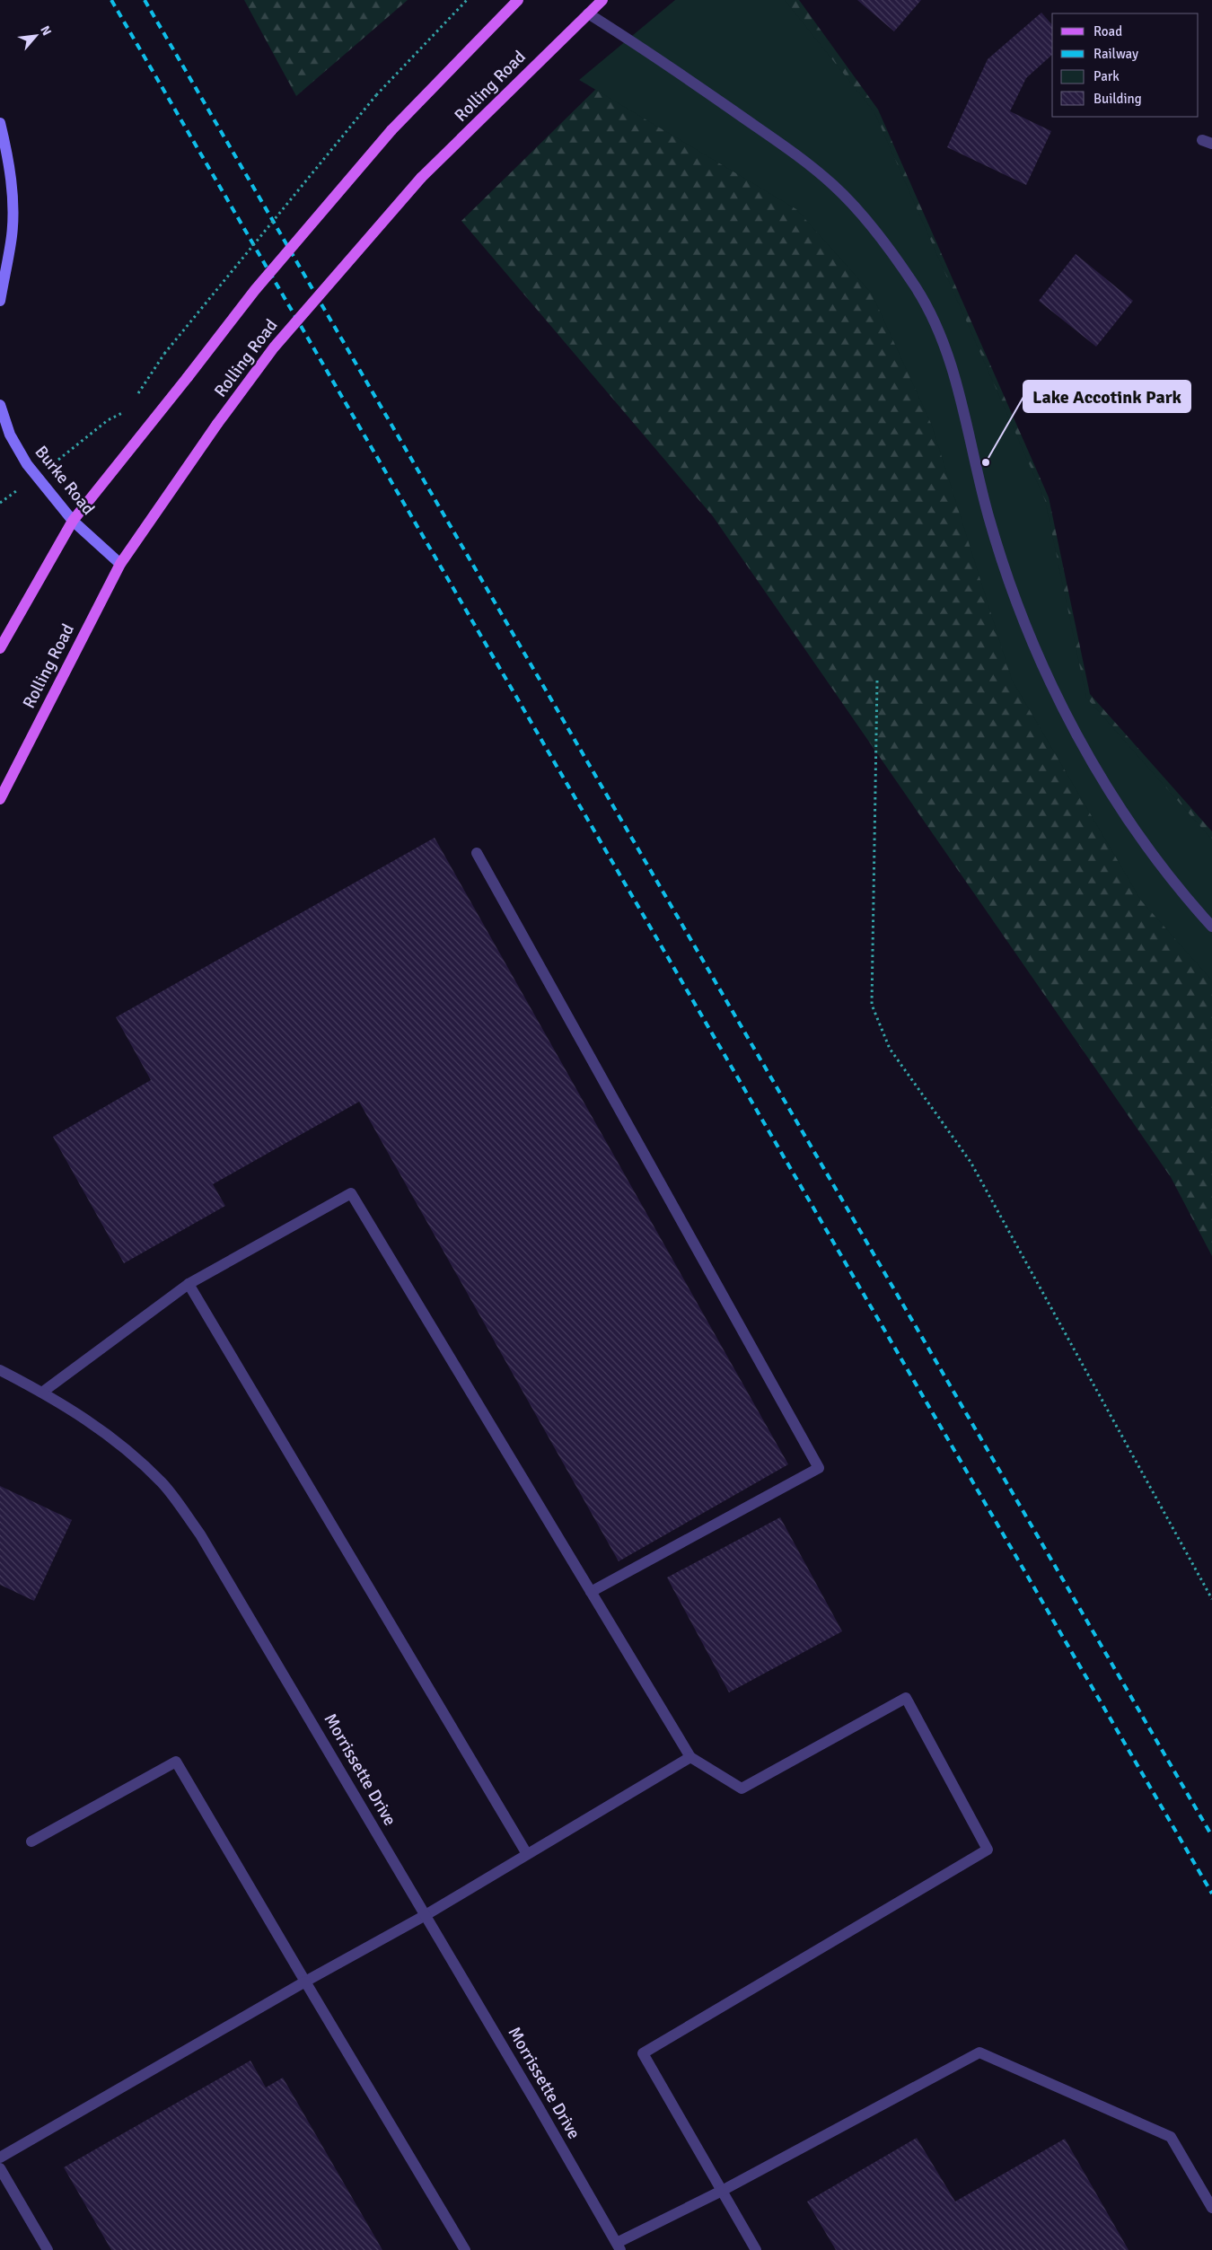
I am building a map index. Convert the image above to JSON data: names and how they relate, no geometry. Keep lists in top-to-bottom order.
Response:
{
  "streets": {
    "main road": ["Rolling Road"],
    "street": ["Burke Road", "Morrissette Drive"]
  },
  "crossings": [
    ["Rolling Road", "Burke Road"]
  ],
  "places": ["Lake Accotink Park"],
  "legend": [
    "Road",
    "Railway",
    "Park",
    "Building"
  ],
  "north": "top right"
}
